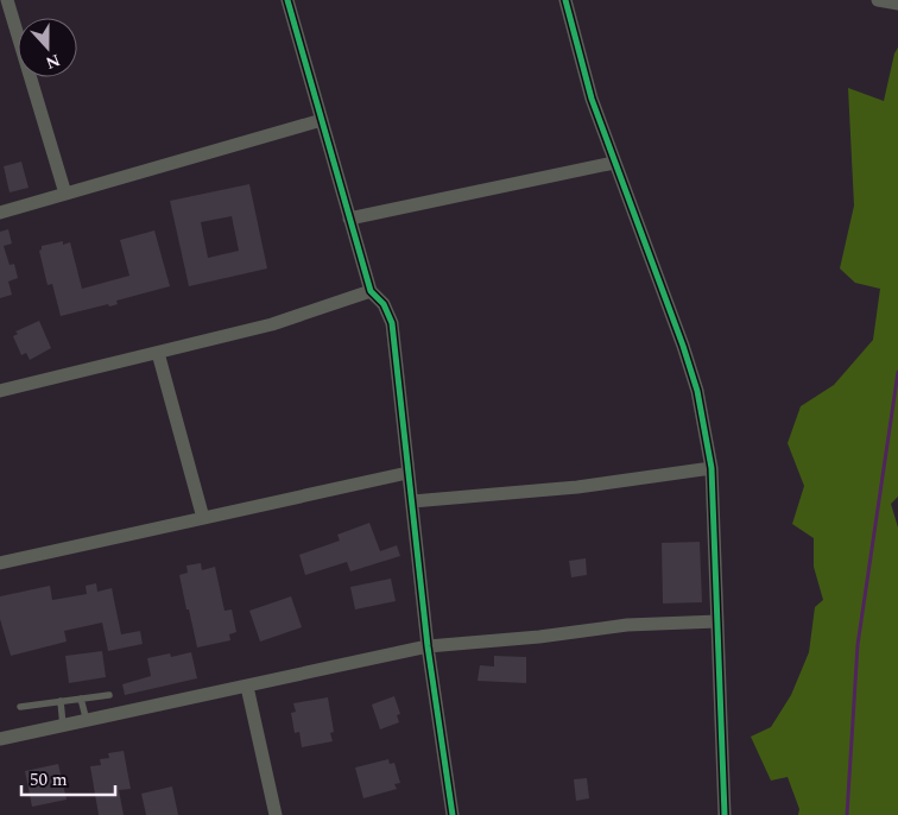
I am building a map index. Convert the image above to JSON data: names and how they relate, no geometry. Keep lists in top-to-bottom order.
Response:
{
  "scale_bar": "50 m",
  "north": "bottom"
}
